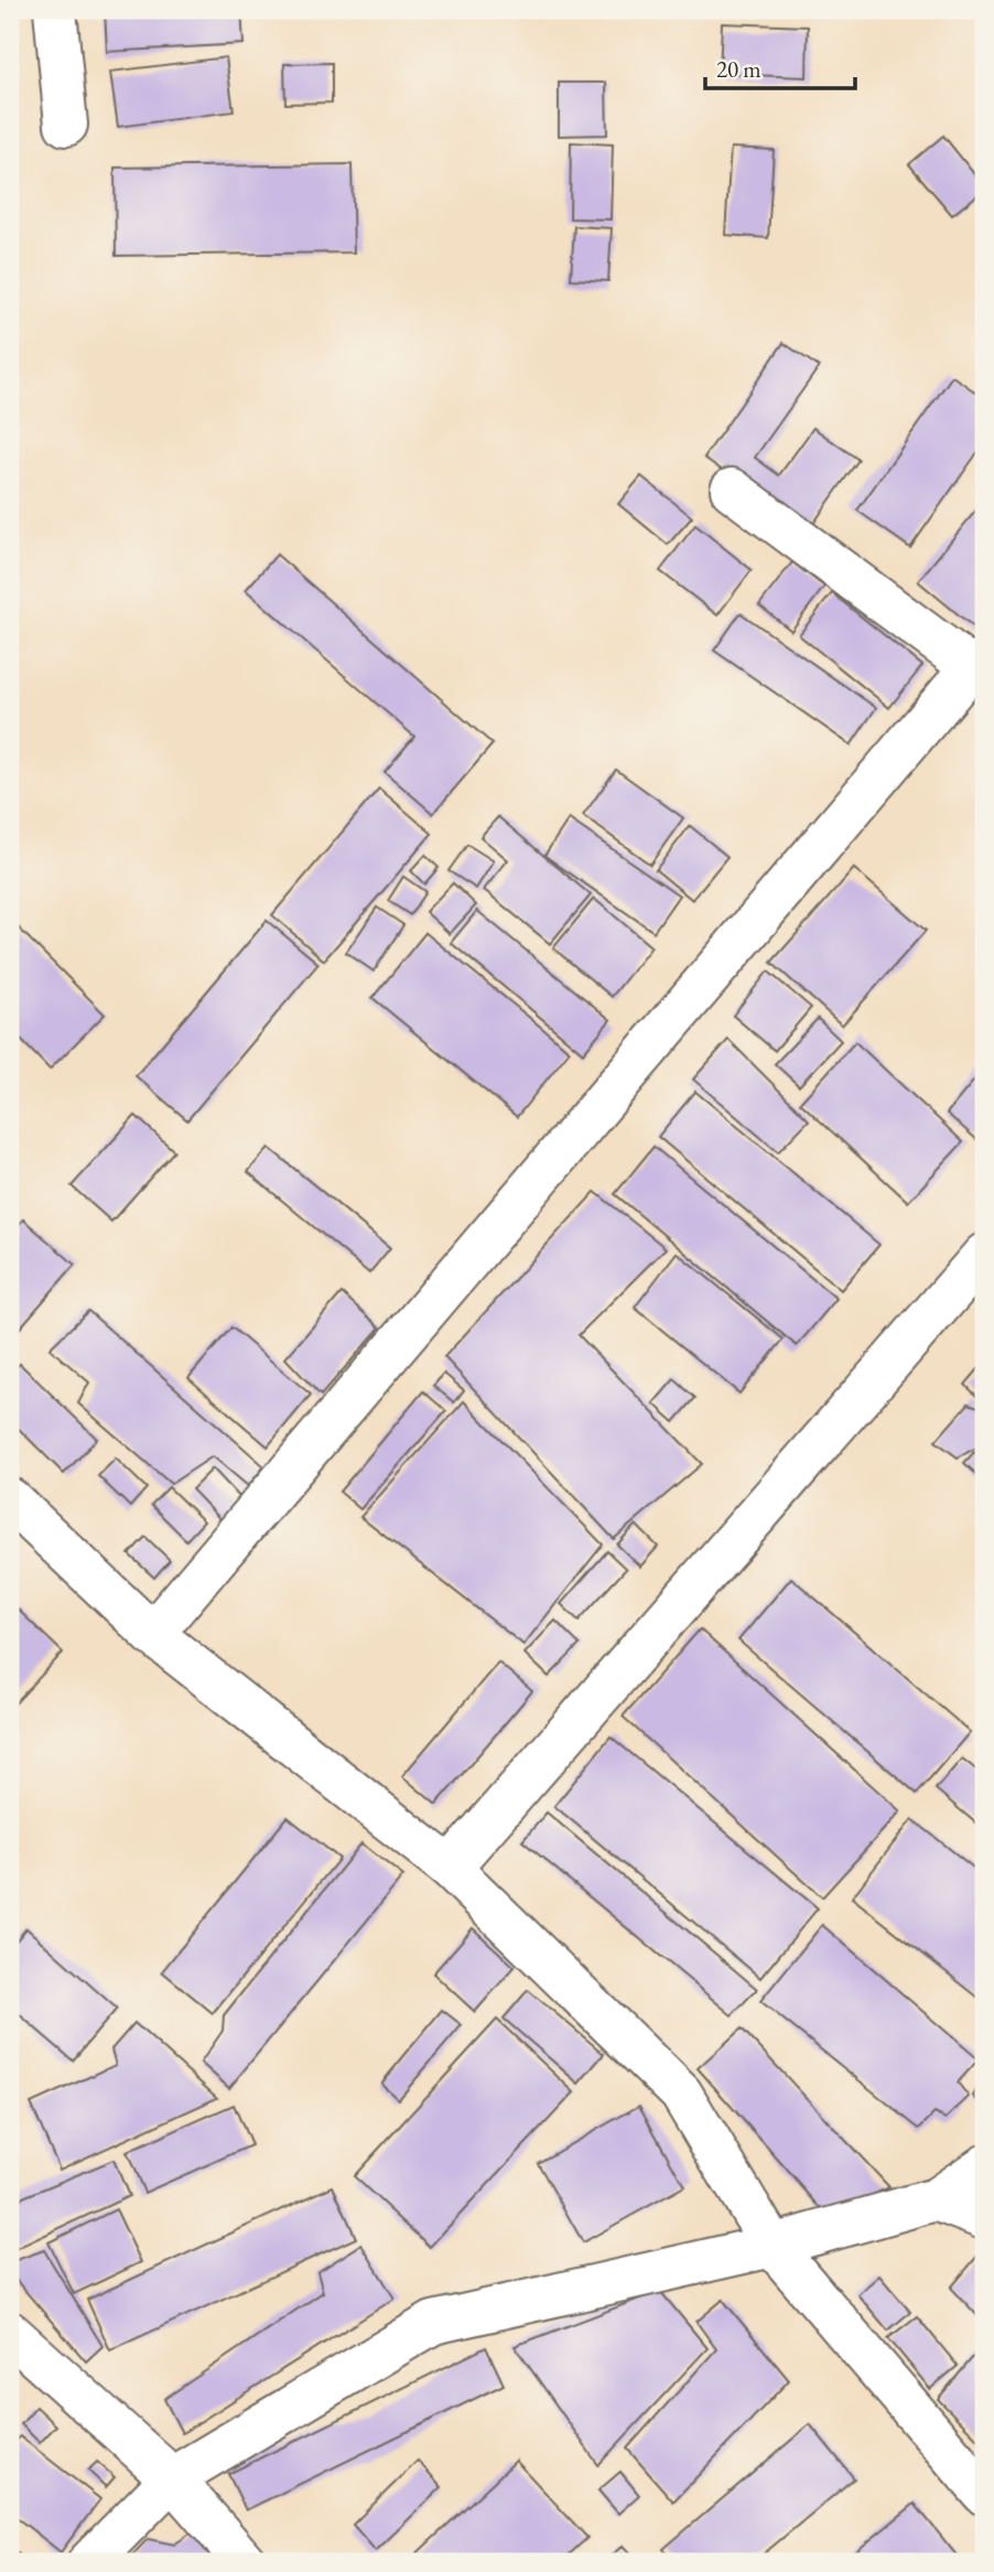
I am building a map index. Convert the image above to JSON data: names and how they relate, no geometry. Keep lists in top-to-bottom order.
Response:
{
  "scale_bar": "20 m"
}
